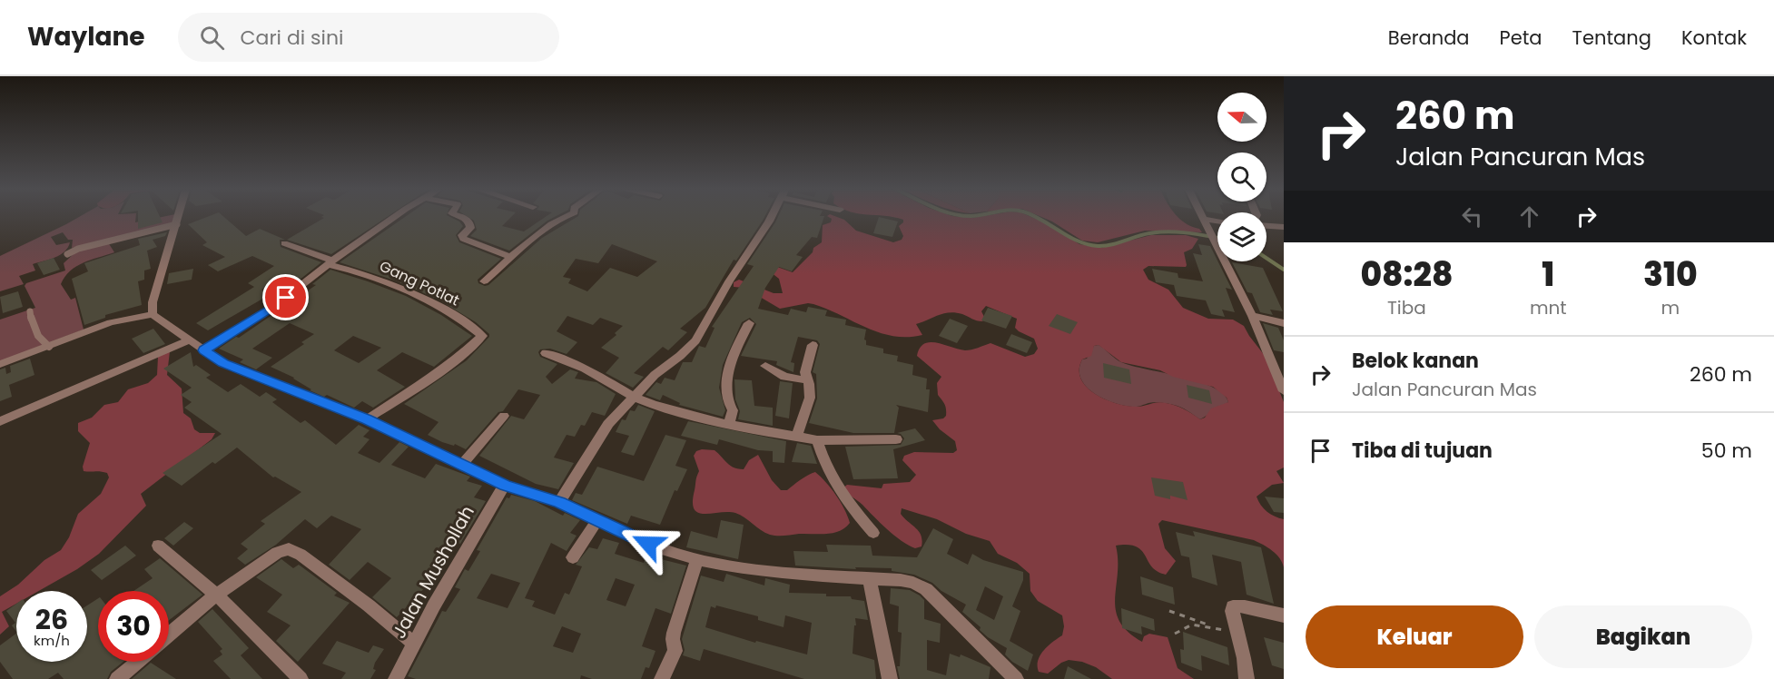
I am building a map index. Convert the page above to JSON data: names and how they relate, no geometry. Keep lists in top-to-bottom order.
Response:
{
  "streets": {
    "street": ["Gang Potlat", "Jalan Mushollah"]
  },
  "north": "left",
  "page": {
    "header": "Waylane",
    "search": "Cari di sini",
    "nav": [
      "Beranda",
      "Peta",
      "Tentang",
      "Kontak"
    ],
    "turn": ["260 m", "Jalan Pancuran Mas"],
    "eta": [
      "08:28",
      "Tiba",
      "1",
      "mnt",
      "310",
      "m"
    ],
    "list": [
      {
        "name": "Belok kanan",
        "note": "Jalan Pancuran Mas",
        "value": "260 m"
      },
      {
        "name": "Tiba di tujuan",
        "value": "50 m"
      }
    ],
    "speed": "26 km/h",
    "limit": "30",
    "buttons": ["Keluar", "Bagikan"]
  }
}
